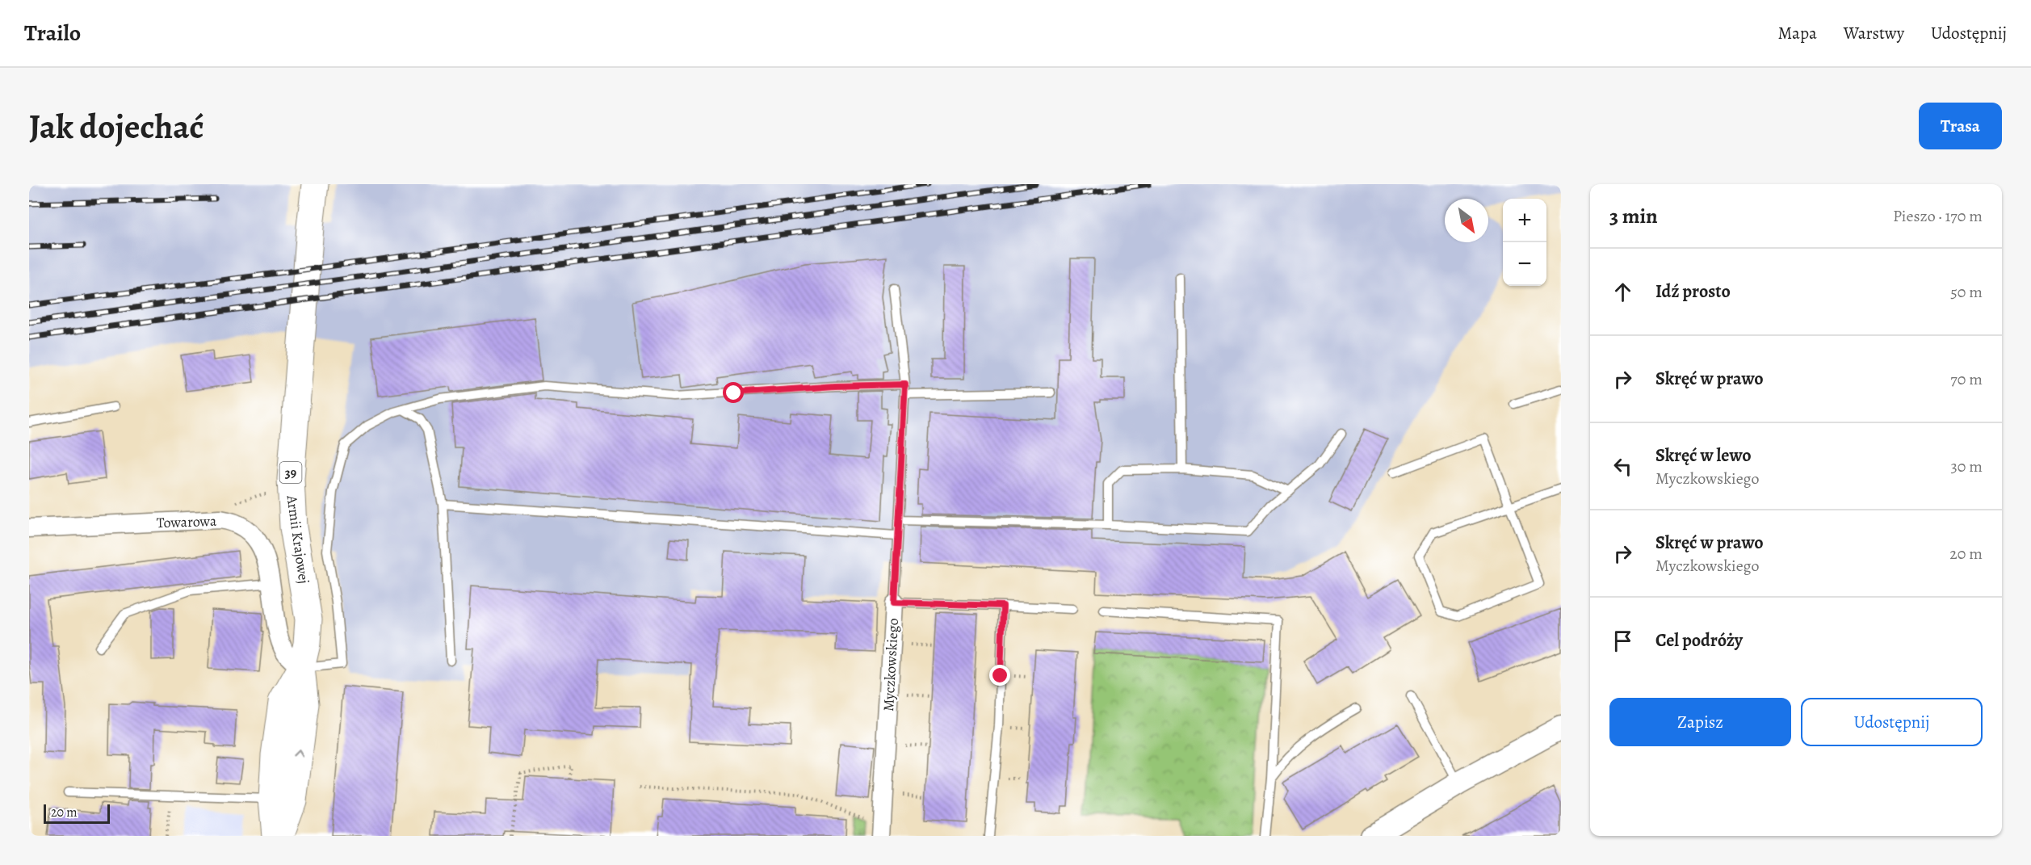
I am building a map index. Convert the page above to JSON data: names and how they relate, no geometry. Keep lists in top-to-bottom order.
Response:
{
  "streets": {
    "main road": ["39", "Armii Krajowej"],
    "street": ["Towarowa", "Myczkowskiego"]
  },
  "crossings": [
    ["Towarowa", "Armii Krajowej"]
  ],
  "scale_bar": "20 m",
  "north": "bottom right",
  "page": {
    "header": "Trailo",
    "nav": ["Mapa", "Warstwy", "Udostępnij"],
    "buttons": [
      "Trasa",
      ["Zapisz", "Udostępnij"]
    ],
    "title": "Jak dojechać",
    "heading": ["3 min", "Pieszo · 170 m"],
    "map_buttons": ["+", "−"],
    "list": [
      ["Idź prosto", "50 m"],
      ["Skręć w prawo", "70 m"],
      ["Skręć w lewo", "Myczkowskiego", "30 m"],
      ["Skręć w prawo", "Myczkowskiego", "20 m"],
      "Cel podróży"
    ],
    "scale": "20 m"
  }
}
